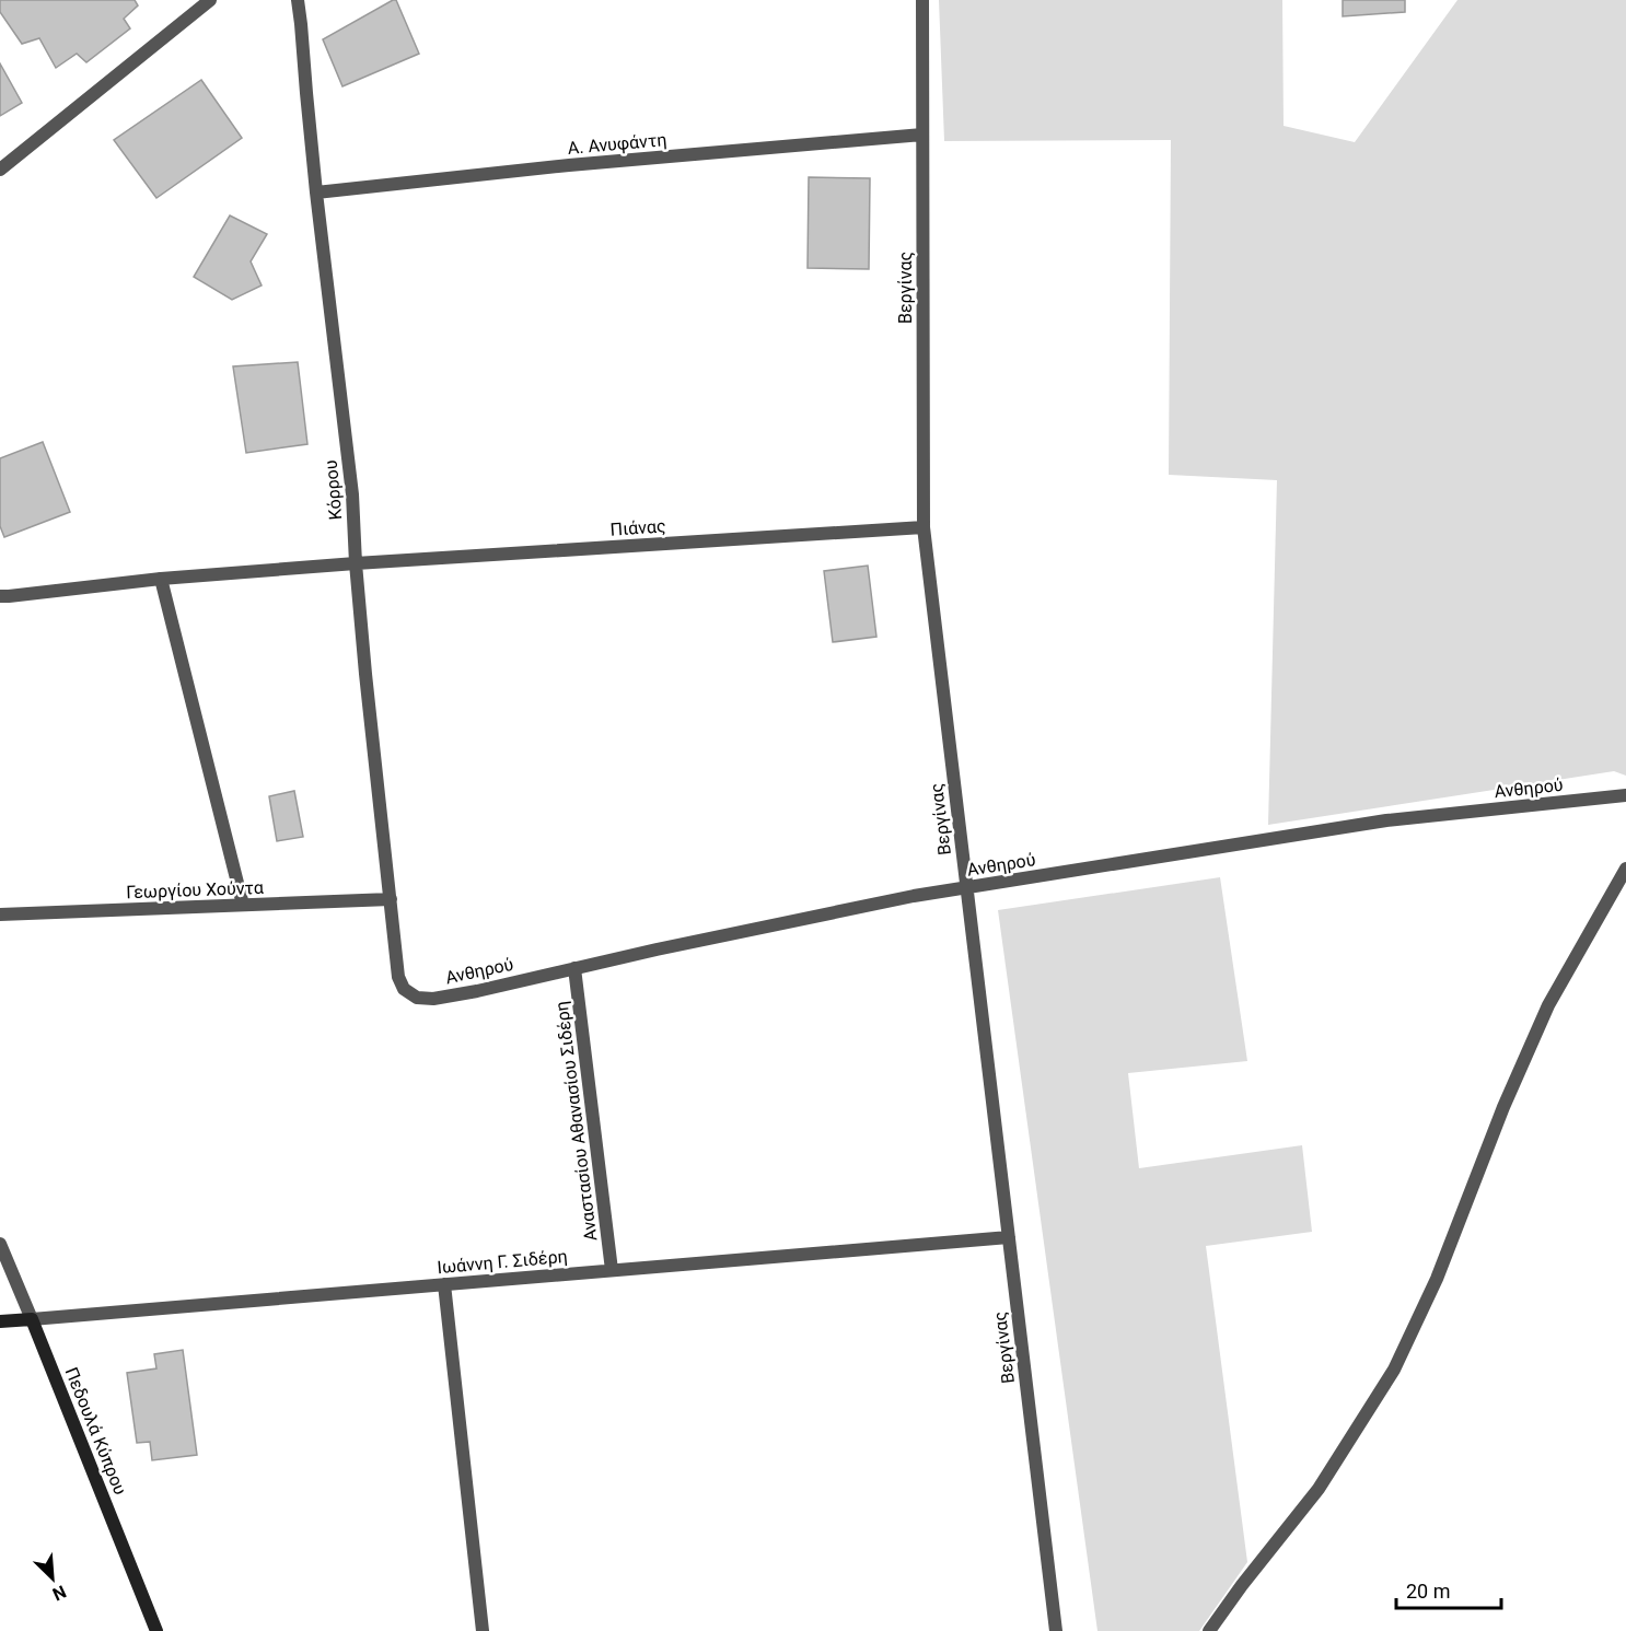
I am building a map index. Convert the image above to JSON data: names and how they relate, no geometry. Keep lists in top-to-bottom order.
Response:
{
  "streets": {
    "street": [
      "Α. Ανυφάντη",
      "Βεργίνας",
      "Κόρρου",
      "Πιάνας",
      "Ανθηρού",
      "Γεωργίου Χούντα",
      "Αναστασίου Αθανασίου Σιδέρη",
      "Ιωάννη Γ. Σιδέρη",
      "Πεδουλά Κύπρου"
    ]
  },
  "crossings": [
    ["Α. Ανυφάντη", "Βεργίνας"],
    ["Α. Ανυφάντη", "Κόρρου"],
    ["Βεργίνας", "Πιάνας"],
    ["Βεργίνας", "Ανθηρού"],
    ["Βεργίνας", "Ιωάννη Γ. Σιδέρη"],
    ["Κόρρου", "Πιάνας"],
    ["Κόρρου", "Ανθηρού"],
    ["Κόρρου", "Γεωργίου Χούντα"],
    ["Ανθηρού", "Αναστασίου Αθανασίου Σιδέρη"],
    ["Αναστασίου Αθανασίου Σιδέρη", "Ιωάννη Γ. Σιδέρη"],
    ["Ιωάννη Γ. Σιδέρη", "Πεδουλά Κύπρου"]
  ],
  "scale_bar": "20 m",
  "north": "bottom right"
}
